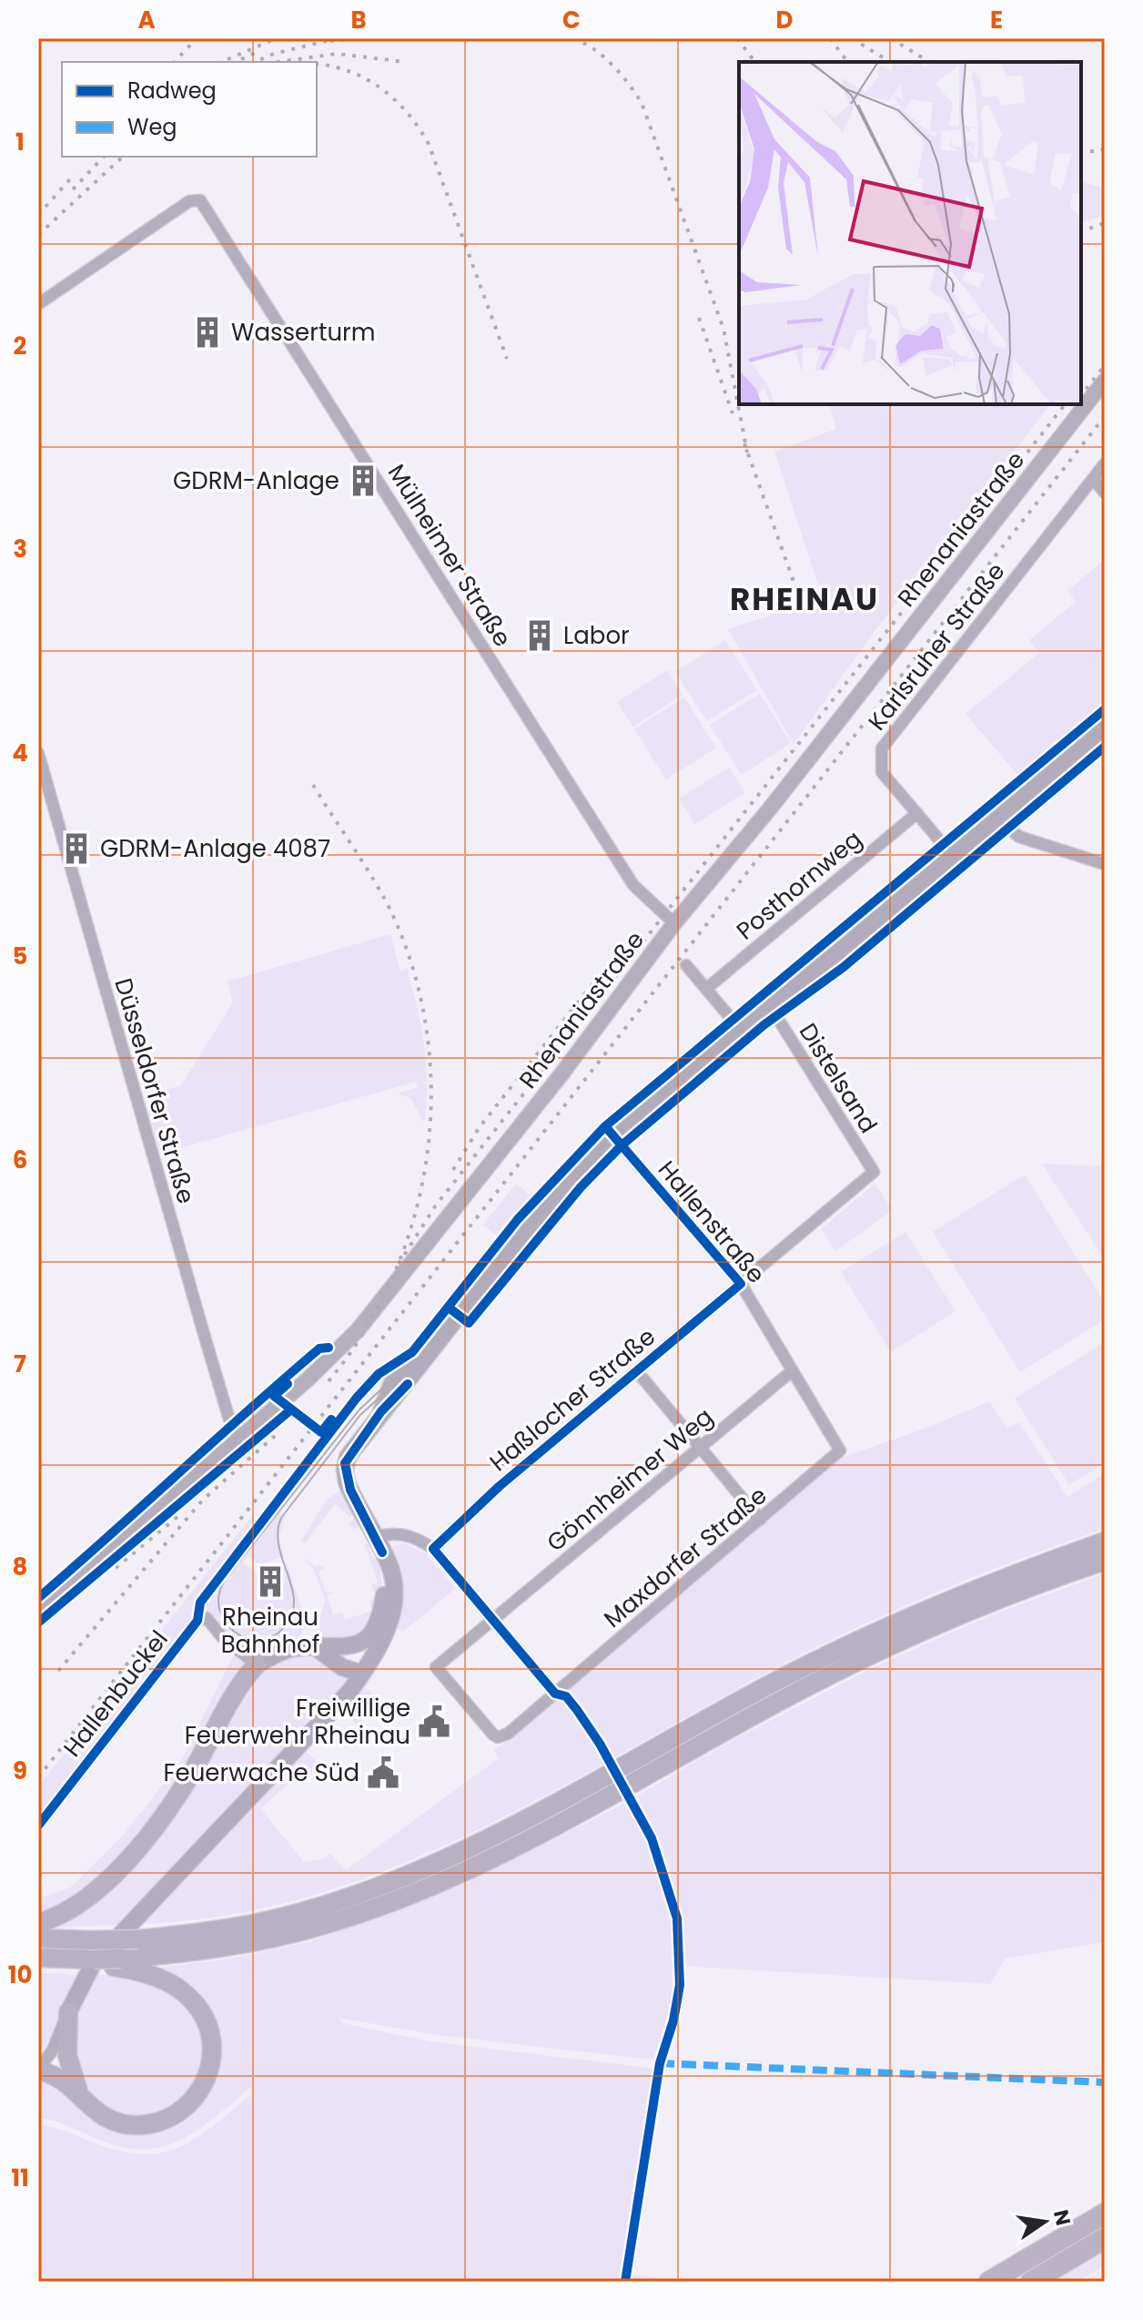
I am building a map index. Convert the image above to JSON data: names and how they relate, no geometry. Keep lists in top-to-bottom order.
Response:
{
  "streets": {
    "street": [
      "Rhenaniastraße",
      "Mülheimer Straße",
      "Karlsruher Straße",
      "Posthornweg",
      "Distelsand",
      "Düsseldorfer Straße",
      "Hallenstraße",
      "Haßlocher Straße",
      "Gönnheimer Weg",
      "Maxdorfer Straße",
      "Hallenbuckel"
    ]
  },
  "crossings": [
    ["Rhenaniastraße", "Mülheimer Straße"],
    ["Rhenaniastraße", "Düsseldorfer Straße"],
    ["Karlsruher Straße", "Posthornweg"],
    ["Distelsand", "Haßlocher Straße"],
    ["Hallenstraße", "Haßlocher Straße"],
    ["Hallenstraße", "Gönnheimer Weg"],
    ["Hallenstraße", "Maxdorfer Straße"],
    ["Gönnheimer Weg", "Maxdorfer Straße"]
  ],
  "districts": ["RHEINAU"],
  "places": {
    "building": [
      "Wasserturm",
      "GDRM-Anlage",
      "Labor",
      "GDRM-Anlage 4087",
      "Rheinau Bahnhof"
    ],
    "public building": ["Freiwillige Feuerwehr Rheinau", "Feuerwache Süd"]
  },
  "legend": ["Radweg", "Weg"],
  "north": "right",
  "grid": {
    "columns": [
      "A",
      "B",
      "C",
      "D",
      "E"
    ],
    "rows": [
      "1",
      "2",
      "3",
      "4",
      "5",
      "6",
      "7",
      "8",
      "9",
      "10",
      "11"
    ]
  }
}
